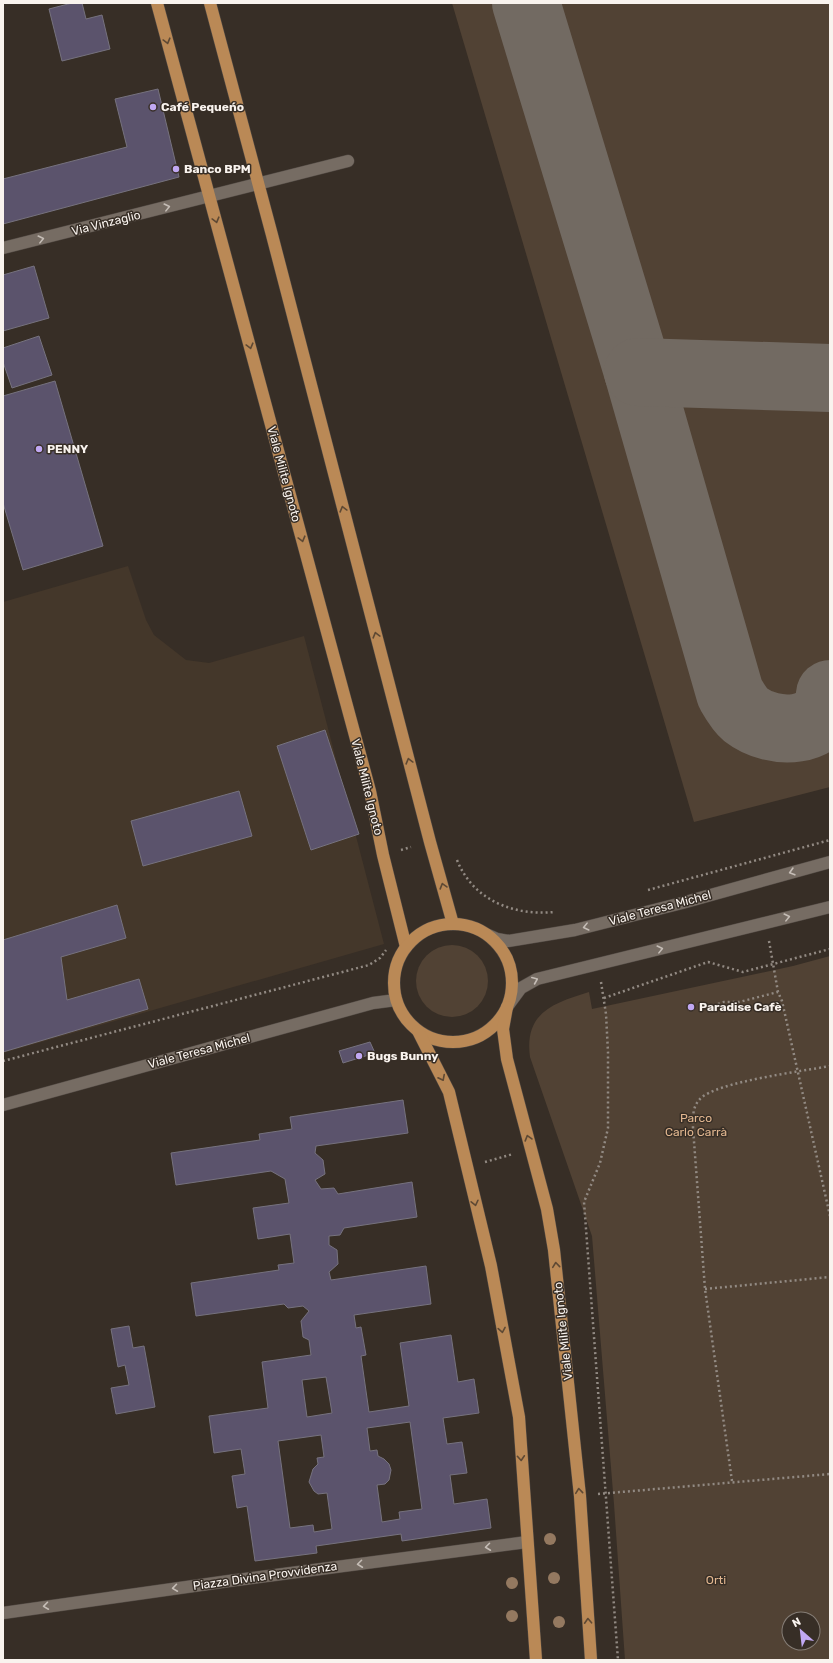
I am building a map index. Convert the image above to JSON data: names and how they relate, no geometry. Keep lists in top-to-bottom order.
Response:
{
  "streets": {
    "main road": ["Viale Milite Ignoto"],
    "street": ["Via Vinzaglio", "Viale Teresa Michel", "Piazza Divina Provvidenza"]
  },
  "crossings": [
    ["Via Vinzaglio", "Viale Milite Ignoto"],
    ["Viale Milite Ignoto", "Viale Teresa Michel"]
  ],
  "one_way": ["Via Vinzaglio", "Piazza Divina Provvidenza"],
  "parks": ["Parco Carlo Carrà", "Orti"],
  "places": [
    "Café Pequeńo",
    "Banco BPM",
    "PENNY",
    "Paradise Cafè",
    "Bugs Bunny"
  ],
  "north": "top left"
}
